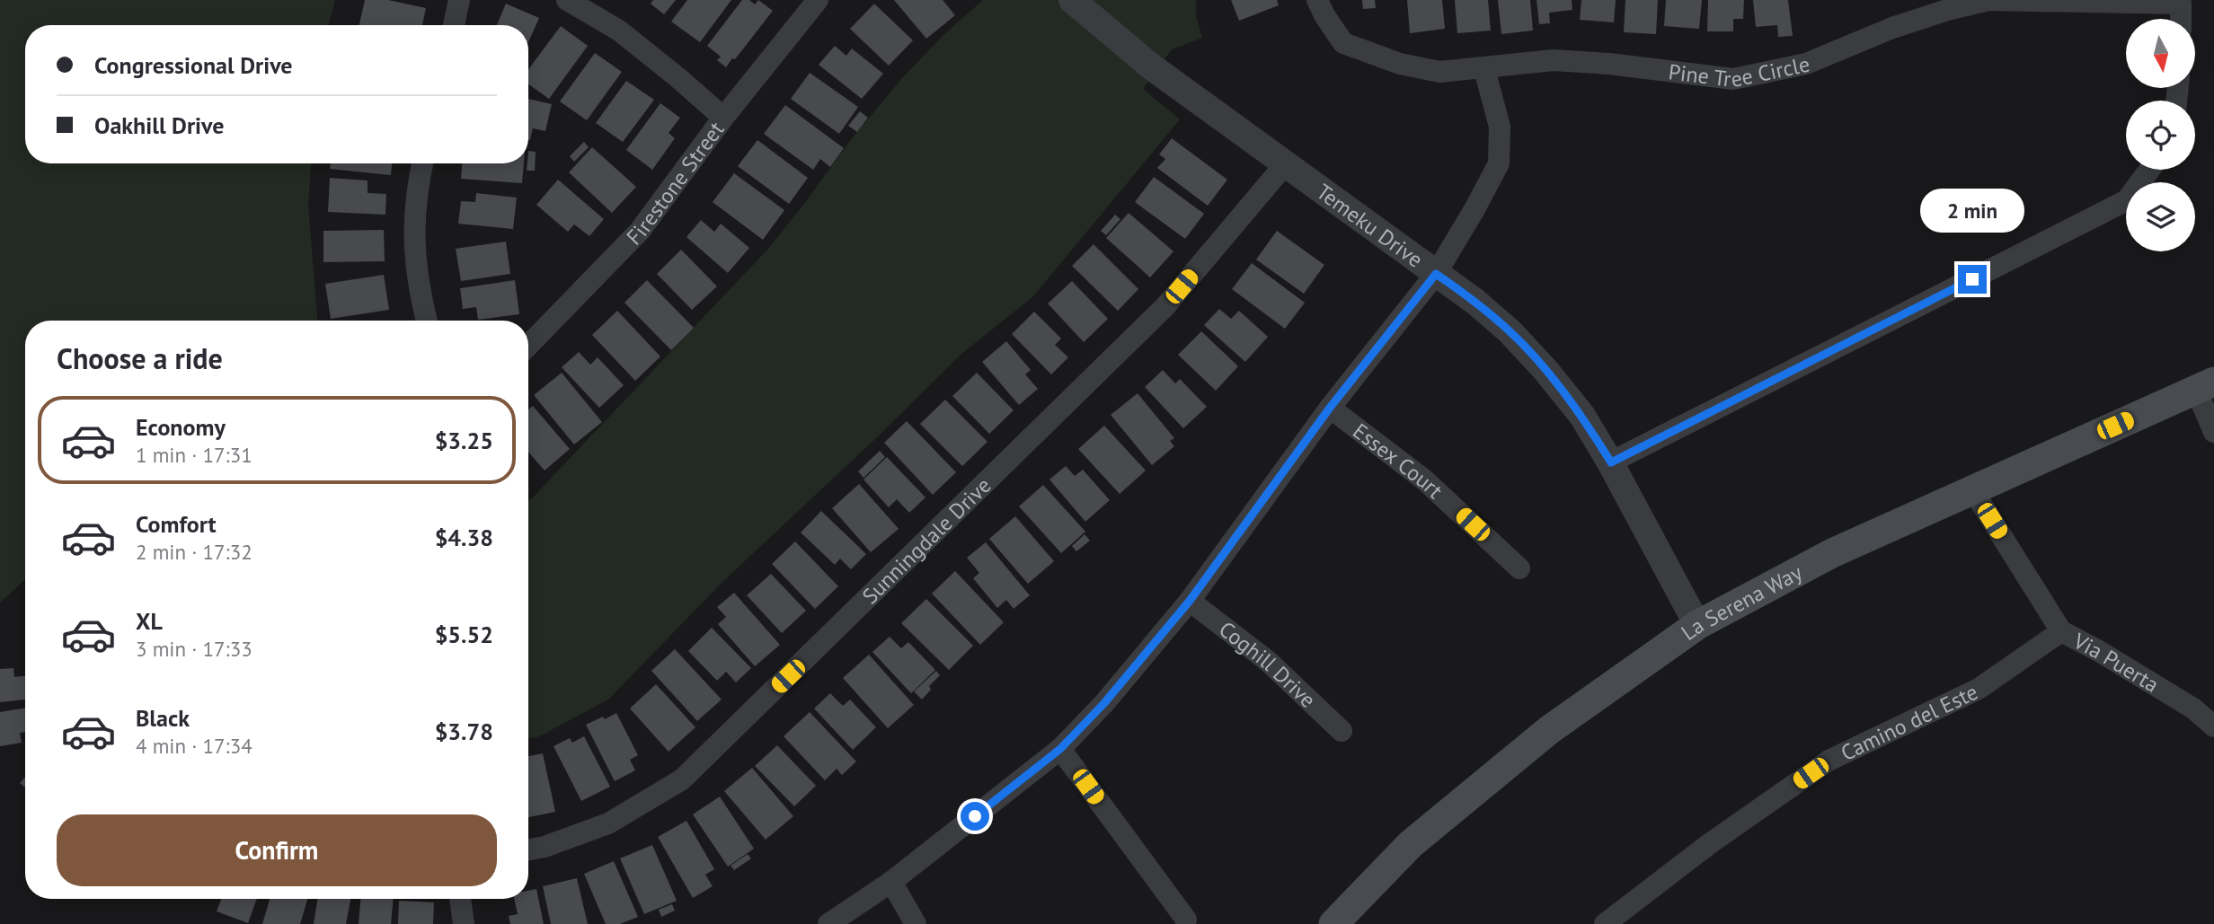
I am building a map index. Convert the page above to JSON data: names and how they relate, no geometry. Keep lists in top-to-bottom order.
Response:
{
  "streets": {
    "main road": ["La Serena Way"],
    "street": [
      "Pine Tree Circle",
      "Firestone Street",
      "Temeku Drive",
      "Essex Court",
      "Sunningdale Drive",
      "Via Puerta",
      "Coghill Drive",
      "Camino del Este"
    ]
  },
  "crossings": [
    ["Temeku Drive", "Sunningdale Drive"],
    ["Temeku Drive", "La Serena Way"],
    ["La Serena Way", "Via Puerta"],
    ["Via Puerta", "Camino del Este"]
  ],
  "north": "bottom",
  "page": {
    "banner": ["Congressional Drive", "Oakhill Drive"],
    "bubble": "2 min",
    "heading": "Choose a ride",
    "list": [
      {
        "name": "Economy",
        "note": "1 min · 17:31",
        "value": "$3.25"
      },
      {
        "name": "Comfort",
        "note": "2 min · 17:32",
        "value": "$4.38"
      },
      {
        "name": "XL",
        "note": "3 min · 17:33",
        "value": "$5.52"
      },
      {
        "name": "Black",
        "note": "4 min · 17:34",
        "value": "$3.78"
      }
    ],
    "buttons": "Confirm"
  }
}
